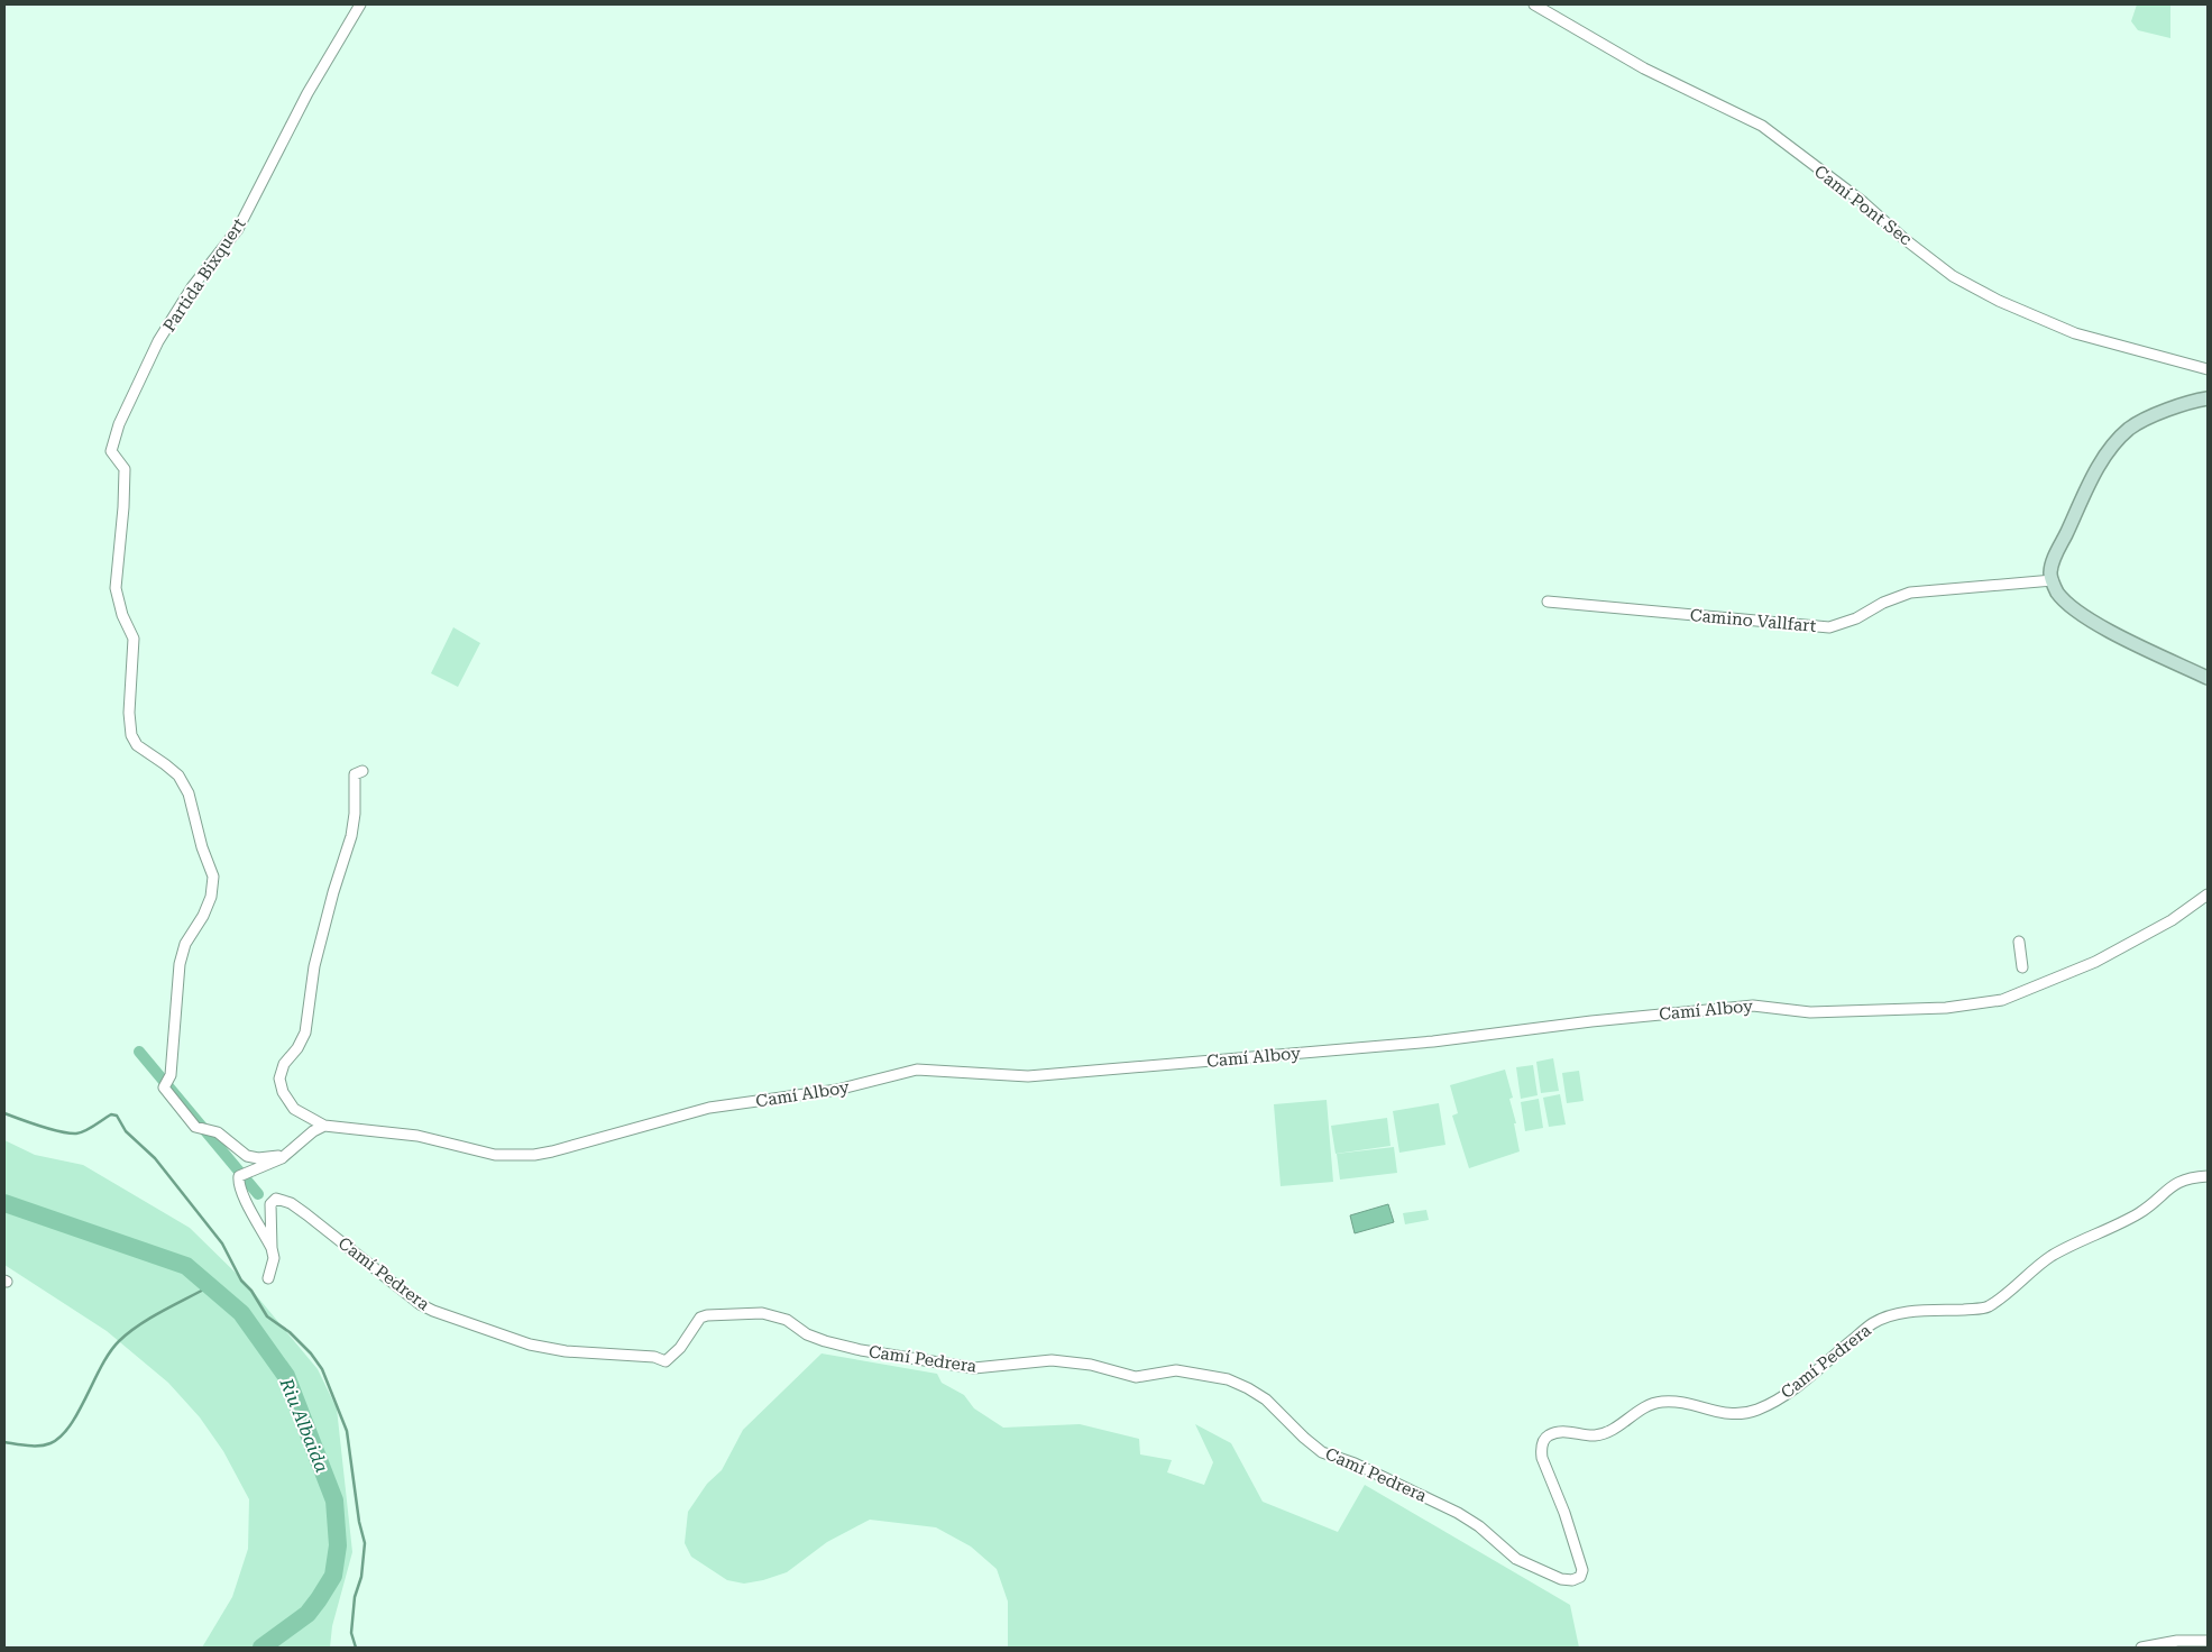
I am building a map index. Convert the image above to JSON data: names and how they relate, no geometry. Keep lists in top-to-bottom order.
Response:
{
  "streets": {
    "street": [
      "Camí Pont Sec",
      "Partida Bixquert",
      "Camino Vallfart",
      "Camí Alboy",
      "Camí Pedrera"
    ]
  },
  "water": ["Riu Albaida"]
}
